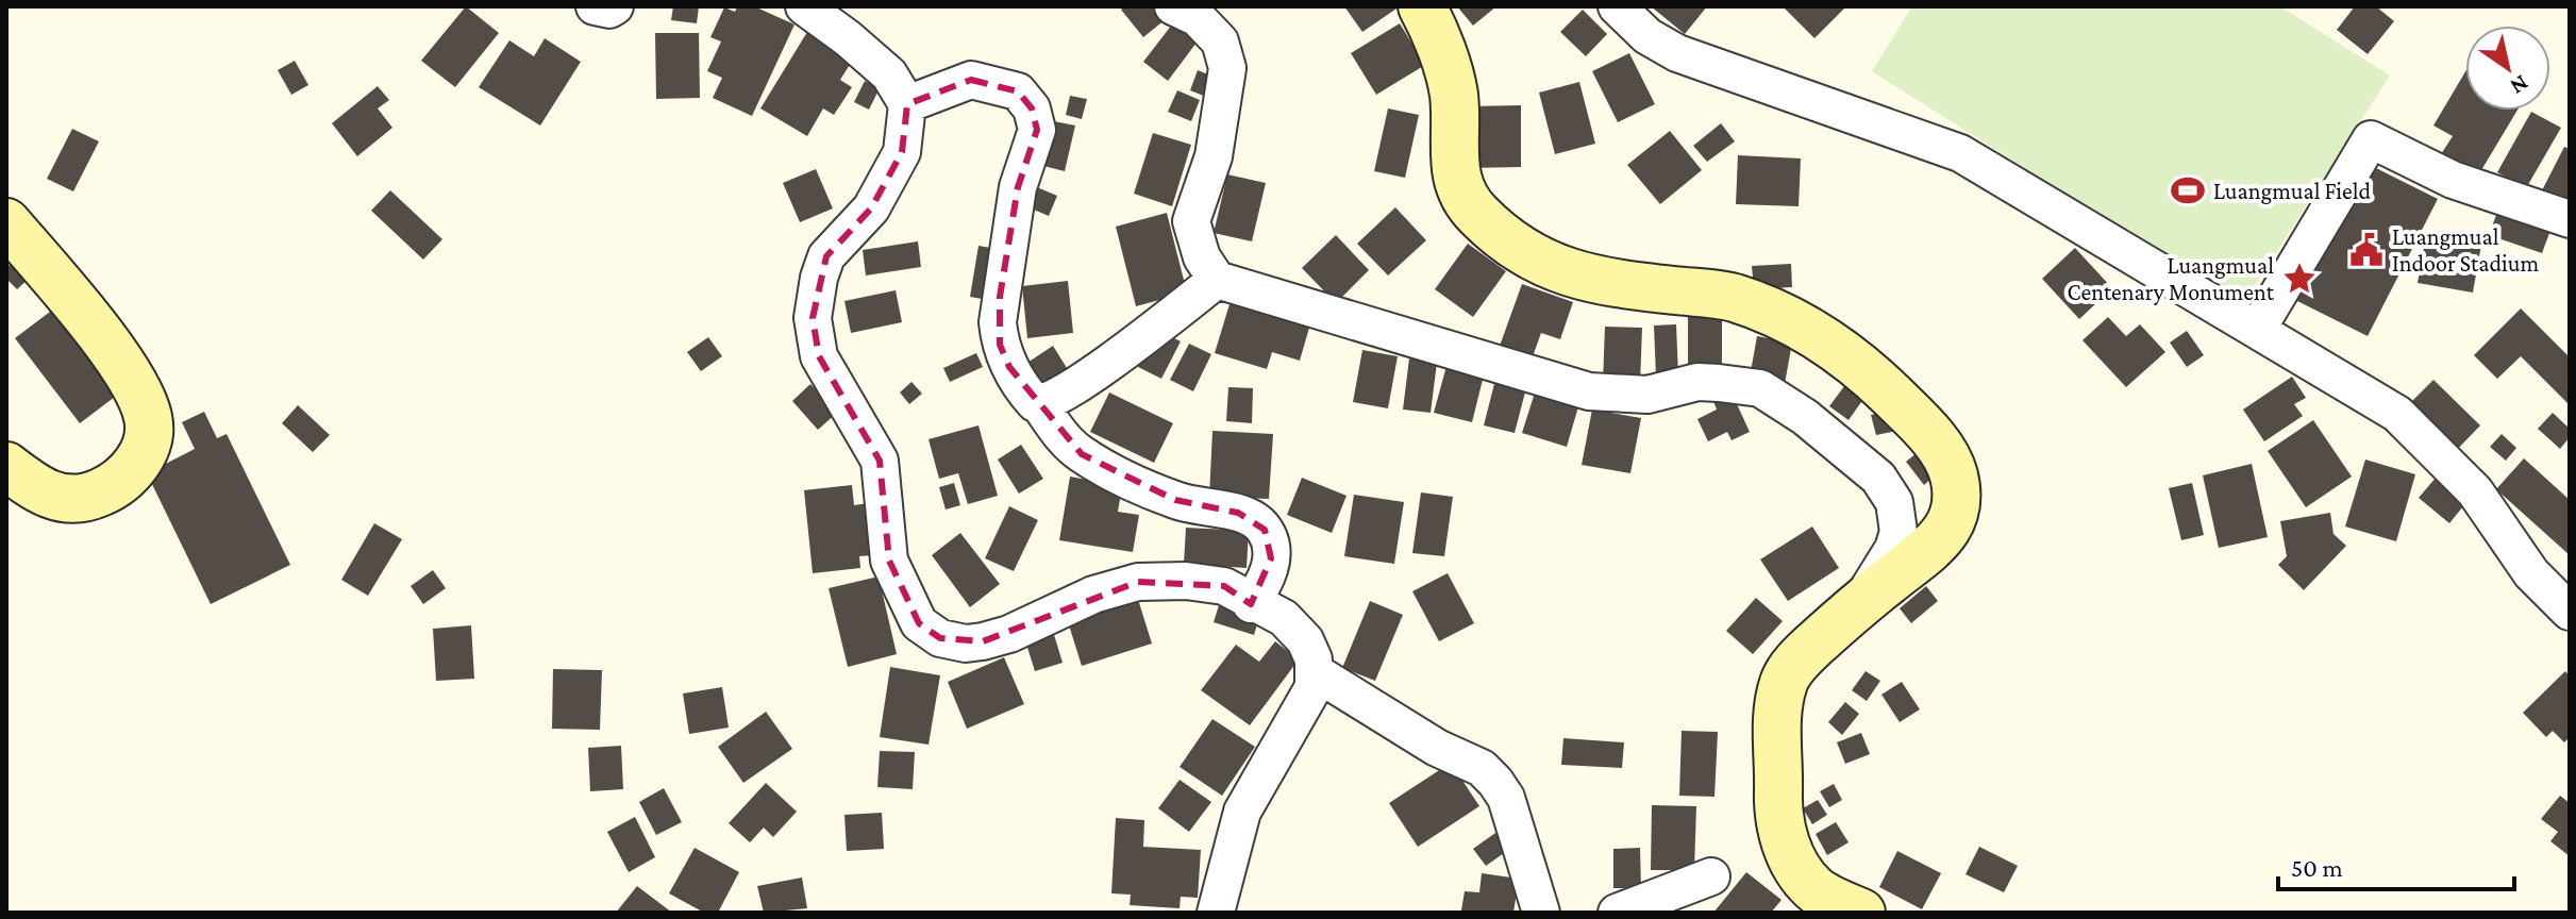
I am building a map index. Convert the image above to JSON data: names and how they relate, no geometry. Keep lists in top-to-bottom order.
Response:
{
  "places": {
    "sports": ["Luangmual Field"],
    "public building": ["Luangmual Indoor Stadium"],
    "place": ["Luangmual Centenary Monument"]
  },
  "scale_bar": "50 m",
  "north": "bottom right"
}
